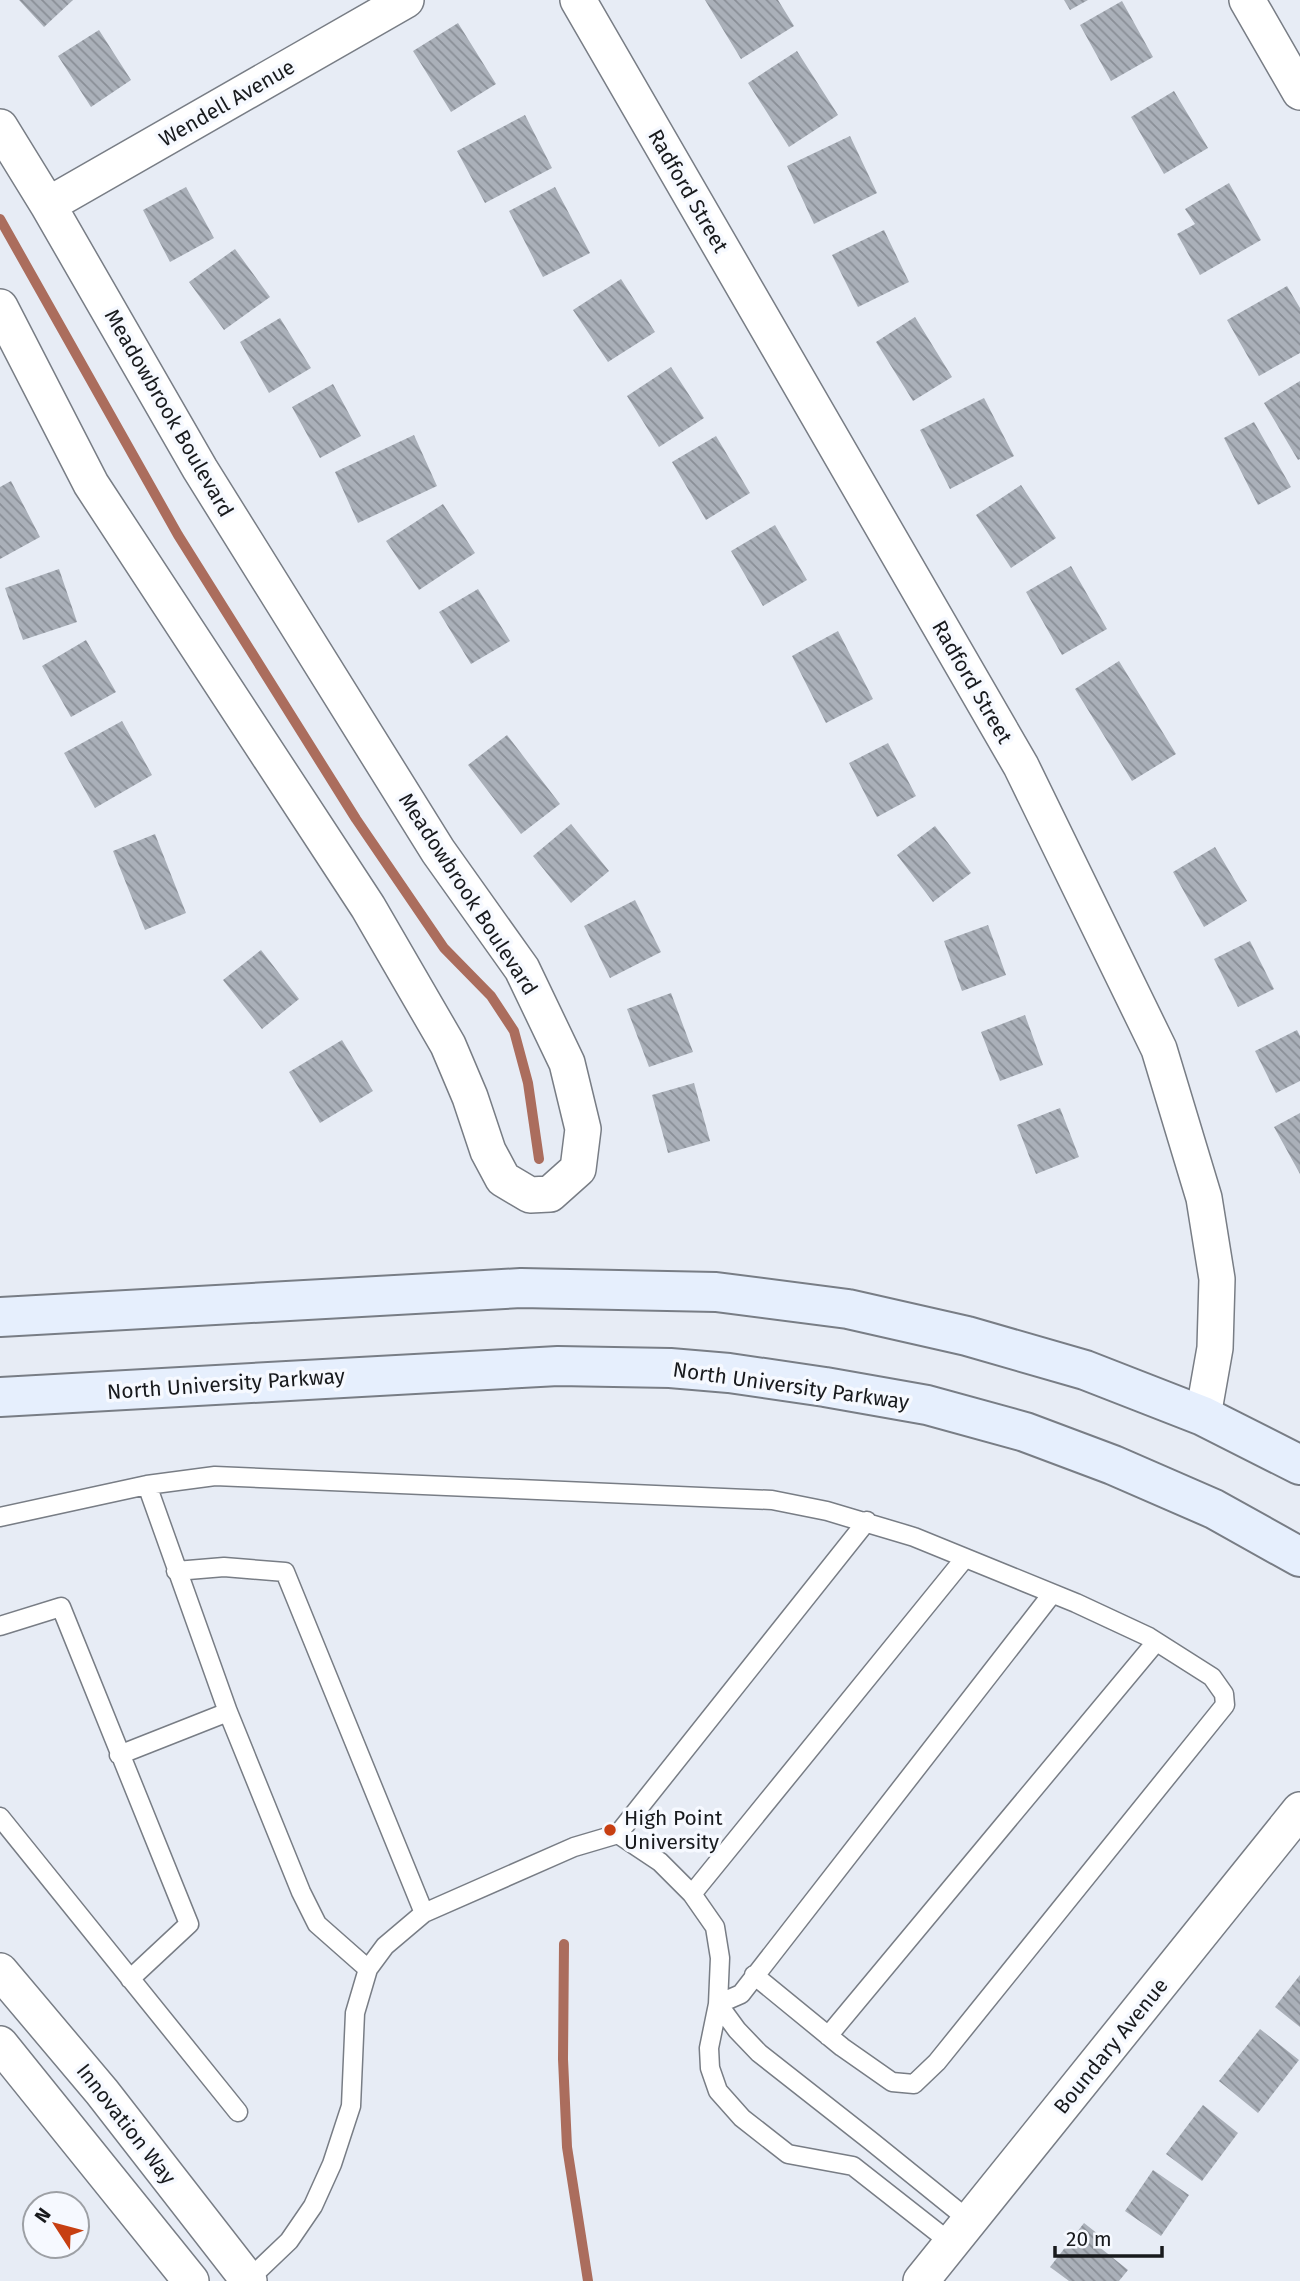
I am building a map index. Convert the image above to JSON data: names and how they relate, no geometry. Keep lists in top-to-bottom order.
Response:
{
  "streets": {
    "main road": ["North University Parkway"],
    "street": [
      "Wendell Avenue",
      "Radford Street",
      "Meadowbrook Boulevard",
      "Boundary Avenue",
      "Innovation Way"
    ]
  },
  "crossings": [
    ["Wendell Avenue", "Meadowbrook Boulevard"]
  ],
  "places": ["High Point University"],
  "scale_bar": "20 m",
  "north": "top left"
}
